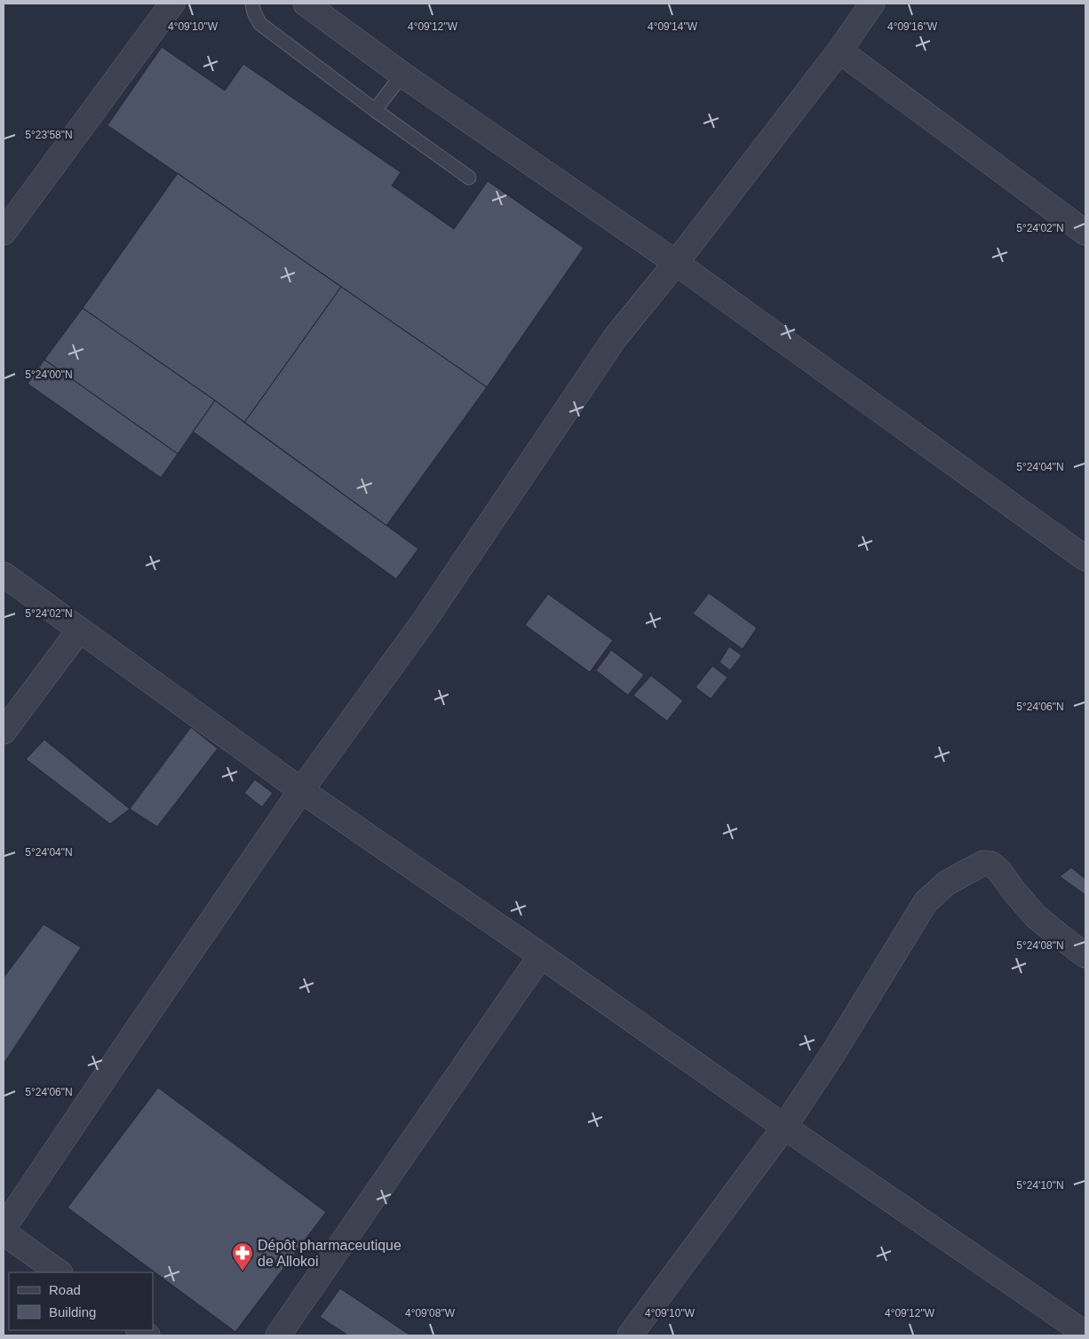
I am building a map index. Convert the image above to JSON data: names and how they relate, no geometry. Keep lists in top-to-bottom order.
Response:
{
  "places": {
    "pharmacy": ["Dépôt pharmaceutique de Allokoi"]
  },
  "legend": ["Road", "Building"],
  "coordinates": [
    "4°09'12\"W",
    "4°09'14\"W",
    "4°09'10\"W",
    "4°09'16\"W",
    "5°23'58\"N",
    "5°24'02\"N",
    "5°24'00\"N",
    "5°24'04\"N",
    "5°24'06\"N",
    "5°24'08\"N",
    "5°24'10\"N",
    "4°09'08\"W"
  ]
}
